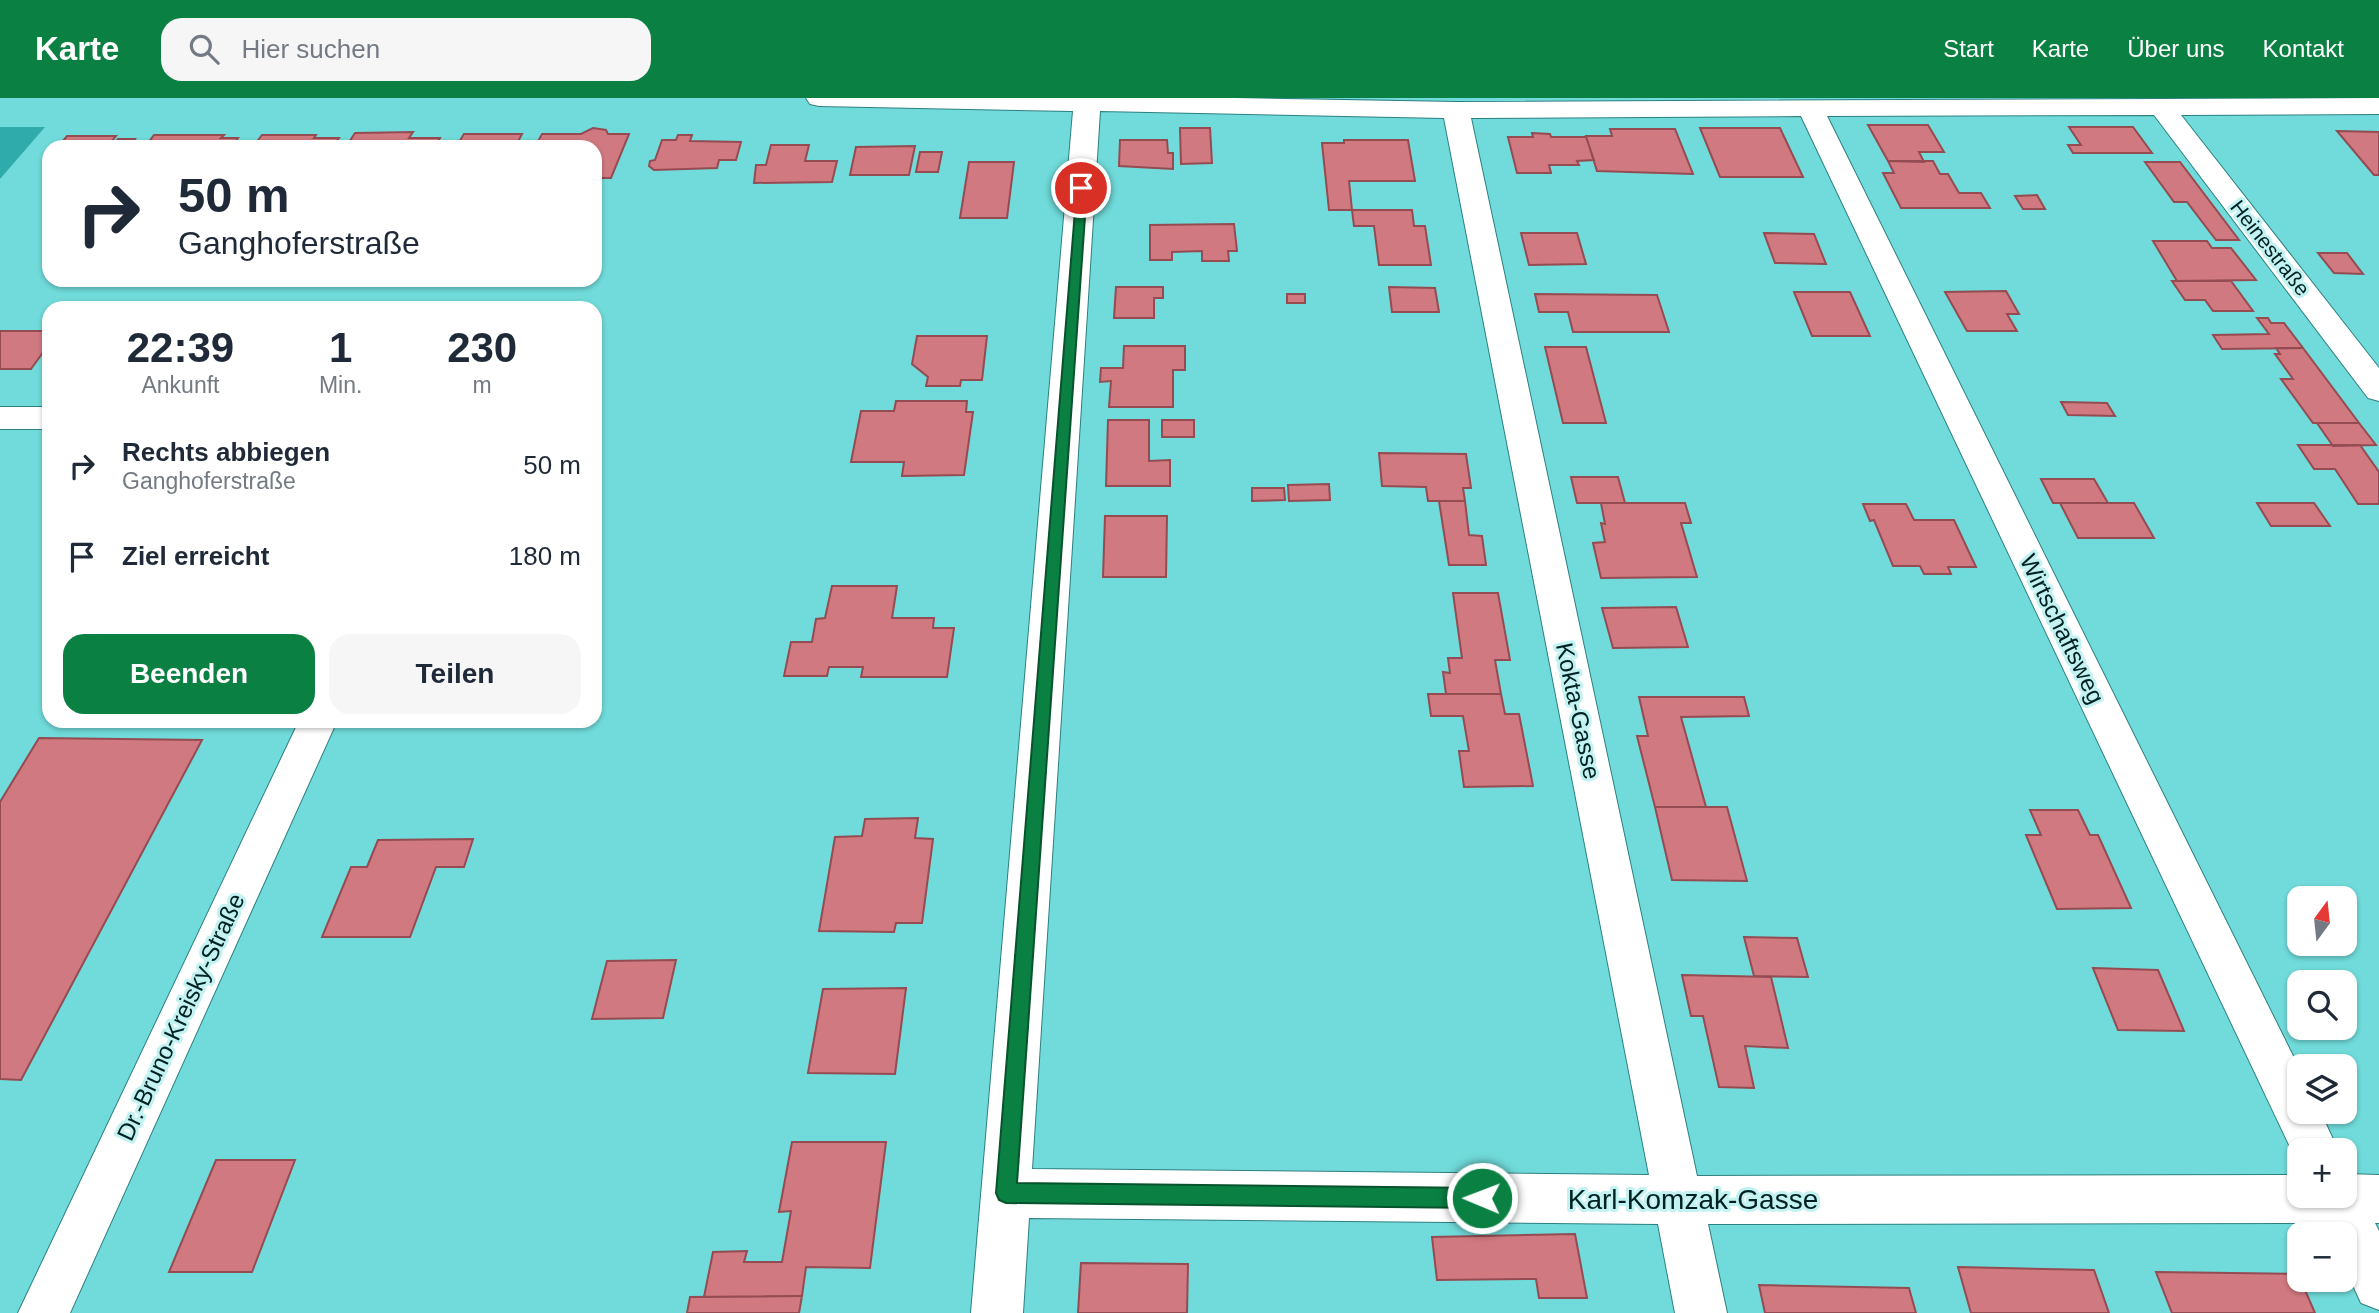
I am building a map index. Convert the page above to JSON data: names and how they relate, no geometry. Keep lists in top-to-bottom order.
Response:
{
  "streets": {
    "street": [
      "Heinestraße",
      "Wirtschaftsweg",
      "Kokta-Gasse",
      "Dr.-Bruno-Kreisky-Straße",
      "Karl-Komzak-Gasse"
    ]
  },
  "crossings": [
    ["Kokta-Gasse", "Karl-Komzak-Gasse"]
  ],
  "north": "top",
  "page": {
    "header": "Karte",
    "search": "Hier suchen",
    "nav": [
      "Start",
      "Karte",
      "Über uns",
      "Kontakt"
    ],
    "turn": ["50 m", "Ganghoferstraße"],
    "eta": [
      "22:39",
      "Ankunft",
      "1",
      "Min.",
      "230",
      "m"
    ],
    "list": [
      {
        "name": "Rechts abbiegen",
        "note": "Ganghoferstraße",
        "value": "50 m"
      },
      {
        "name": "Ziel erreicht",
        "value": "180 m"
      }
    ],
    "buttons": ["Beenden", "Teilen"],
    "map_buttons": ["+", "−"]
  }
}
